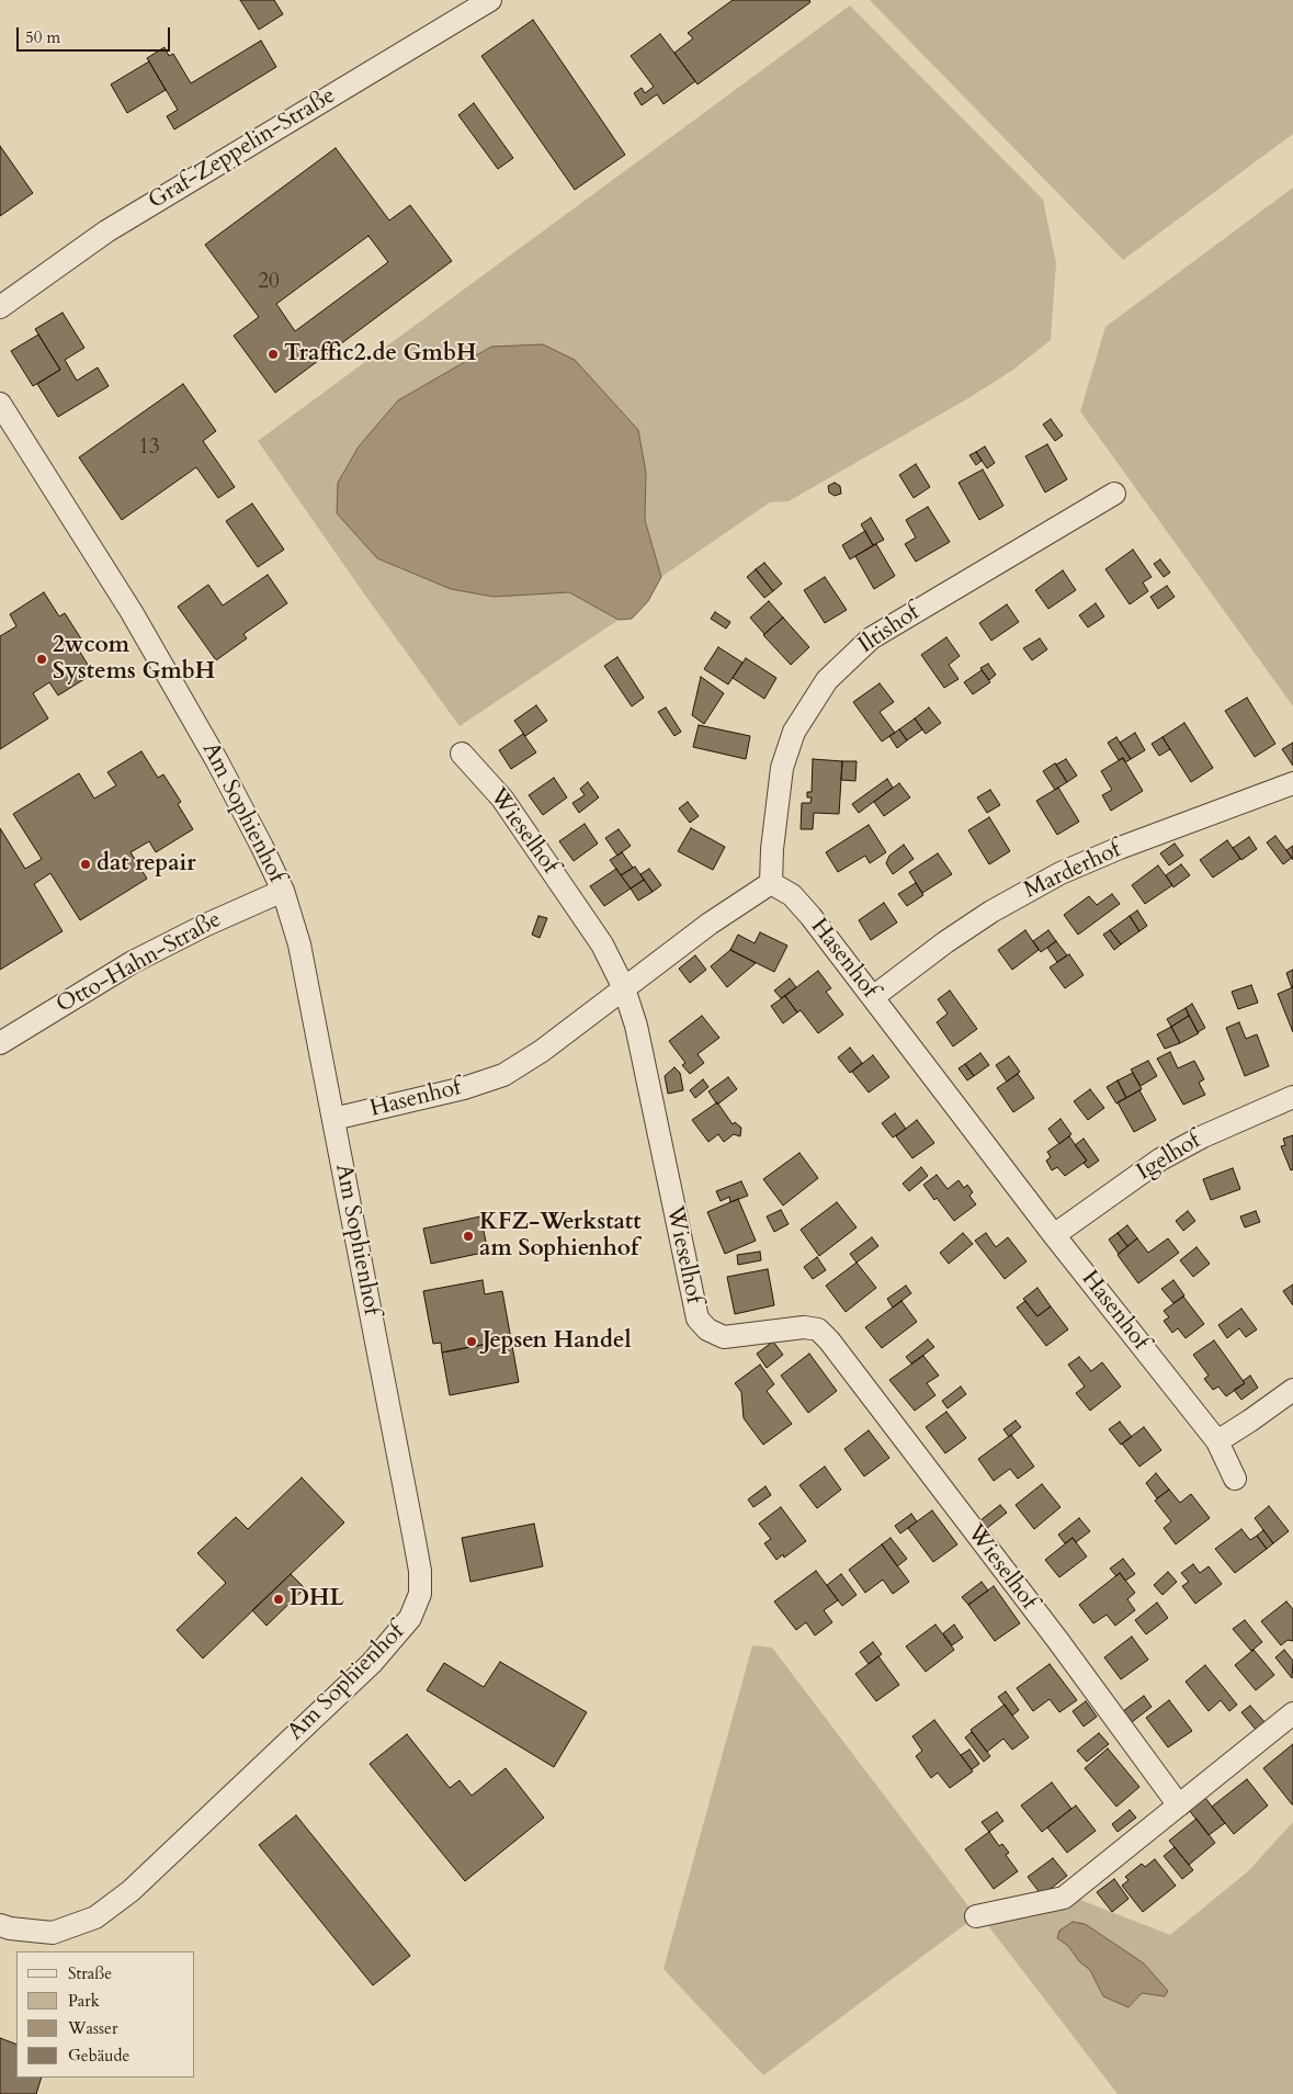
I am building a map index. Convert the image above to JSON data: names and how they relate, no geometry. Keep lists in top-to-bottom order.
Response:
{
  "streets": {
    "street": [
      "Graf-Zeppelin-Straße",
      "Iltishof",
      "Am Sophienhof",
      "Wieselhof",
      "Marderhof",
      "Hasenhof",
      "Otto-Hahn-Straße",
      "Igelhof"
    ]
  },
  "crossings": [
    ["Iltishof", "Hasenhof"],
    ["Am Sophienhof", "Hasenhof"],
    ["Am Sophienhof", "Otto-Hahn-Straße"],
    ["Wieselhof", "Hasenhof"],
    ["Marderhof", "Hasenhof"],
    ["Hasenhof", "Igelhof"]
  ],
  "places": [
    "Traffic2.de GmbH",
    "2wcom Systems GmbH",
    "dat repair",
    "KFZ-Werkstatt am Sophienhof",
    "Jepsen Handel",
    "DHL"
  ],
  "house_numbers": ["20", "13"],
  "legend": [
    "Straße",
    "Park",
    "Wasser",
    "Gebäude"
  ],
  "scale_bar": "50 m"
}
